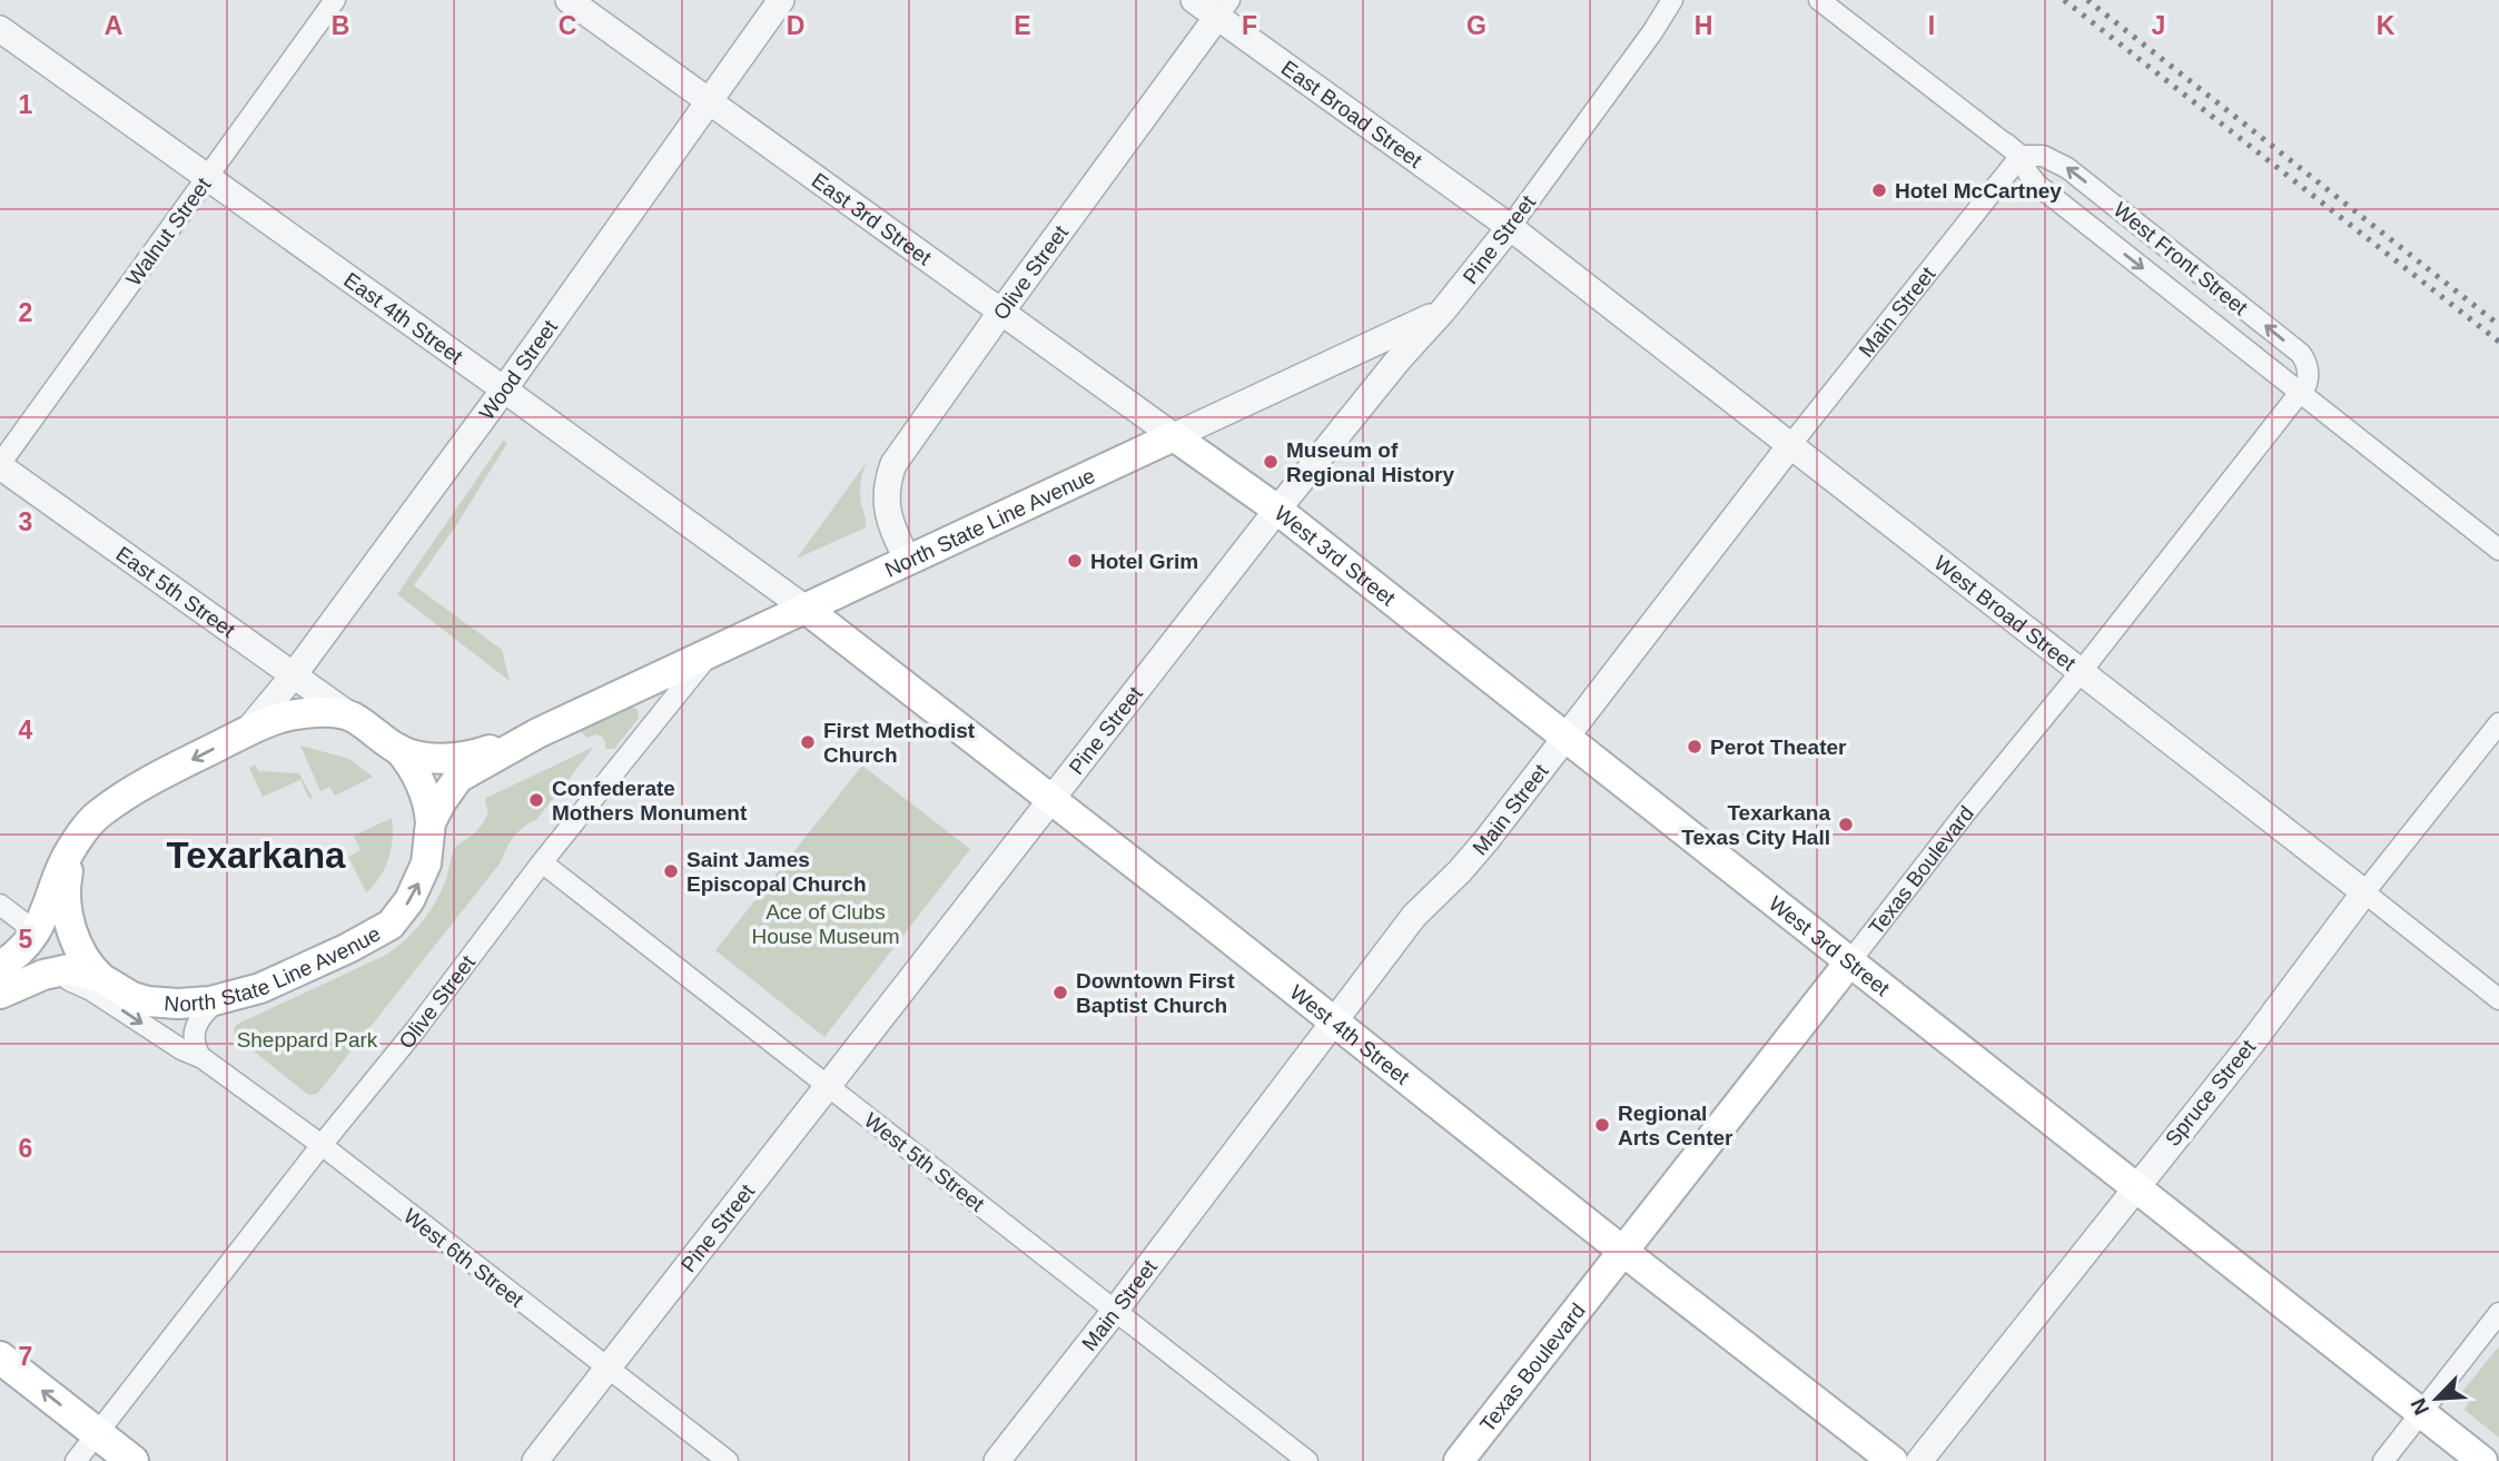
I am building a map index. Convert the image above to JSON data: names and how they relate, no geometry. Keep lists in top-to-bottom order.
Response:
{
  "streets": {
    "main road": [
      "North State Line Avenue",
      "West 3rd Street",
      "Texas Boulevard",
      "West 4th Street"
    ],
    "street": [
      "East Broad Street",
      "East 3rd Street",
      "Walnut Street",
      "Pine Street",
      "West Front Street",
      "Olive Street",
      "Main Street",
      "East 4th Street",
      "Wood Street",
      "East 5th Street",
      "West Broad Street",
      "Spruce Street",
      "West 5th Street",
      "West 6th Street"
    ]
  },
  "crossings": [
    ["East Broad Street", "Pine Street"],
    ["East Broad Street", "Olive Street"],
    ["East Broad Street", "West Broad Street"],
    ["East 3rd Street", "Olive Street"],
    ["East 3rd Street", "Wood Street"],
    ["East 3rd Street", "North State Line Avenue"],
    ["East 3rd Street", "West 3rd Street"],
    ["Walnut Street", "East 4th Street"],
    ["Walnut Street", "East 5th Street"],
    ["Pine Street", "North State Line Avenue"],
    ["Pine Street", "West 3rd Street"],
    ["Pine Street", "West Broad Street"],
    ["Pine Street", "West 4th Street"],
    ["Pine Street", "West 5th Street"],
    ["Pine Street", "West 6th Street"],
    ["West Front Street", "Main Street"],
    ["West Front Street", "Texas Boulevard"],
    ["Olive Street", "North State Line Avenue"],
    ["Olive Street", "West 5th Street"],
    ["Olive Street", "West 6th Street"],
    ["Main Street", "West 3rd Street"],
    ["Main Street", "West Broad Street"],
    ["Main Street", "West 4th Street"],
    ["Main Street", "West 5th Street"],
    ["East 4th Street", "Wood Street"],
    ["East 4th Street", "North State Line Avenue"],
    ["East 4th Street", "West 4th Street"],
    ["Wood Street", "East 5th Street"],
    ["North State Line Avenue", "West 3rd Street"],
    ["North State Line Avenue", "East 5th Street"],
    ["North State Line Avenue", "West 4th Street"],
    ["North State Line Avenue", "West 6th Street"],
    ["West 3rd Street", "Texas Boulevard"],
    ["West 3rd Street", "Spruce Street"],
    ["West Broad Street", "Texas Boulevard"],
    ["West Broad Street", "Spruce Street"],
    ["Texas Boulevard", "West 4th Street"]
  ],
  "districts": ["Texarkana"],
  "parks": ["Ace of Clubs House Museum", "Sheppard Park"],
  "places": [
    "Hotel McCartney",
    "Museum of Regional History",
    "Hotel Grim",
    "First Methodist Church",
    "Perot Theater",
    "Confederate Mothers Monument",
    "Texarkana Texas City Hall",
    "Saint James Episcopal Church",
    "Downtown First Baptist Church",
    "Regional Arts Center"
  ],
  "north": "bottom left",
  "grid": {
    "columns": [
      "A",
      "B",
      "C",
      "D",
      "E",
      "F",
      "G",
      "H",
      "I",
      "J",
      "K"
    ],
    "rows": [
      "1",
      "2",
      "3",
      "4",
      "5",
      "6",
      "7"
    ]
  }
}
